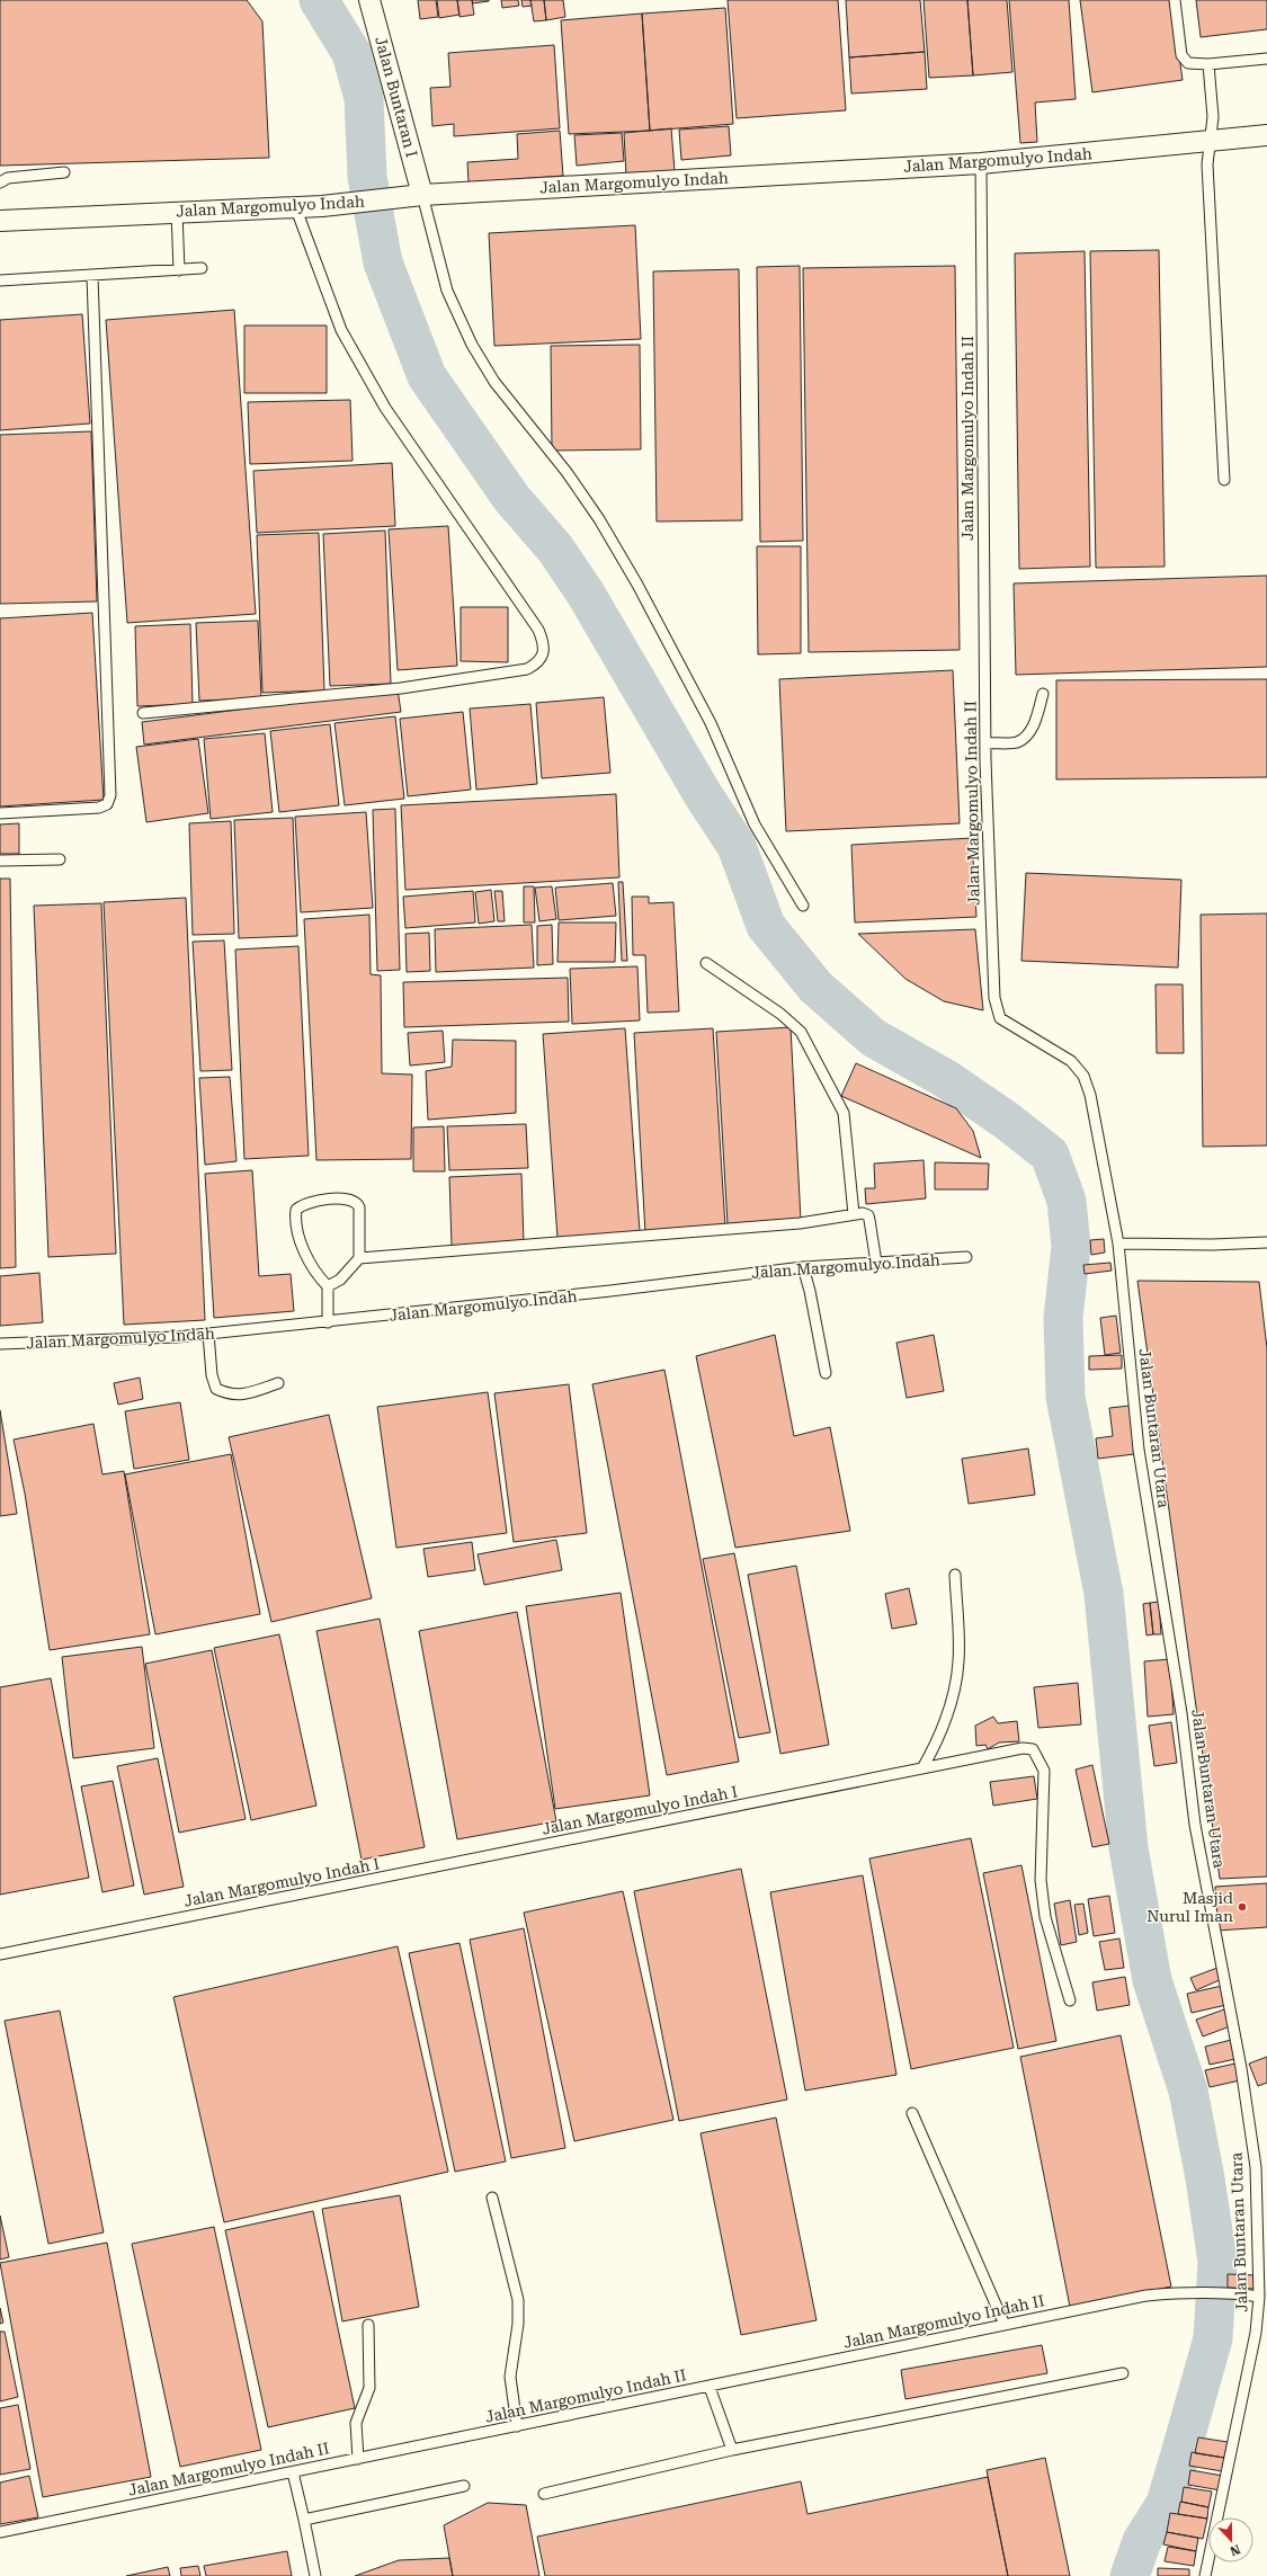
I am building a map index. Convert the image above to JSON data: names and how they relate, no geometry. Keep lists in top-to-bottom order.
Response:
{
  "streets": {
    "street": ["Jalan Buntaran I", "Jalan Margomulyo Indah"],
    "lane": ["Jalan Margomulyo Indah II", "Jalan Buntaran Utara", "Jalan Margomulyo Indah I"]
  },
  "crossings": [
    ["Jalan Buntaran I", "Jalan Margomulyo Indah"],
    ["Jalan Margomulyo Indah", "Jalan Margomulyo Indah II"],
    ["Jalan Margomulyo Indah II", "Jalan Buntaran Utara"]
  ],
  "places": ["Masjid Nurul Iman"],
  "north": "bottom"
}
